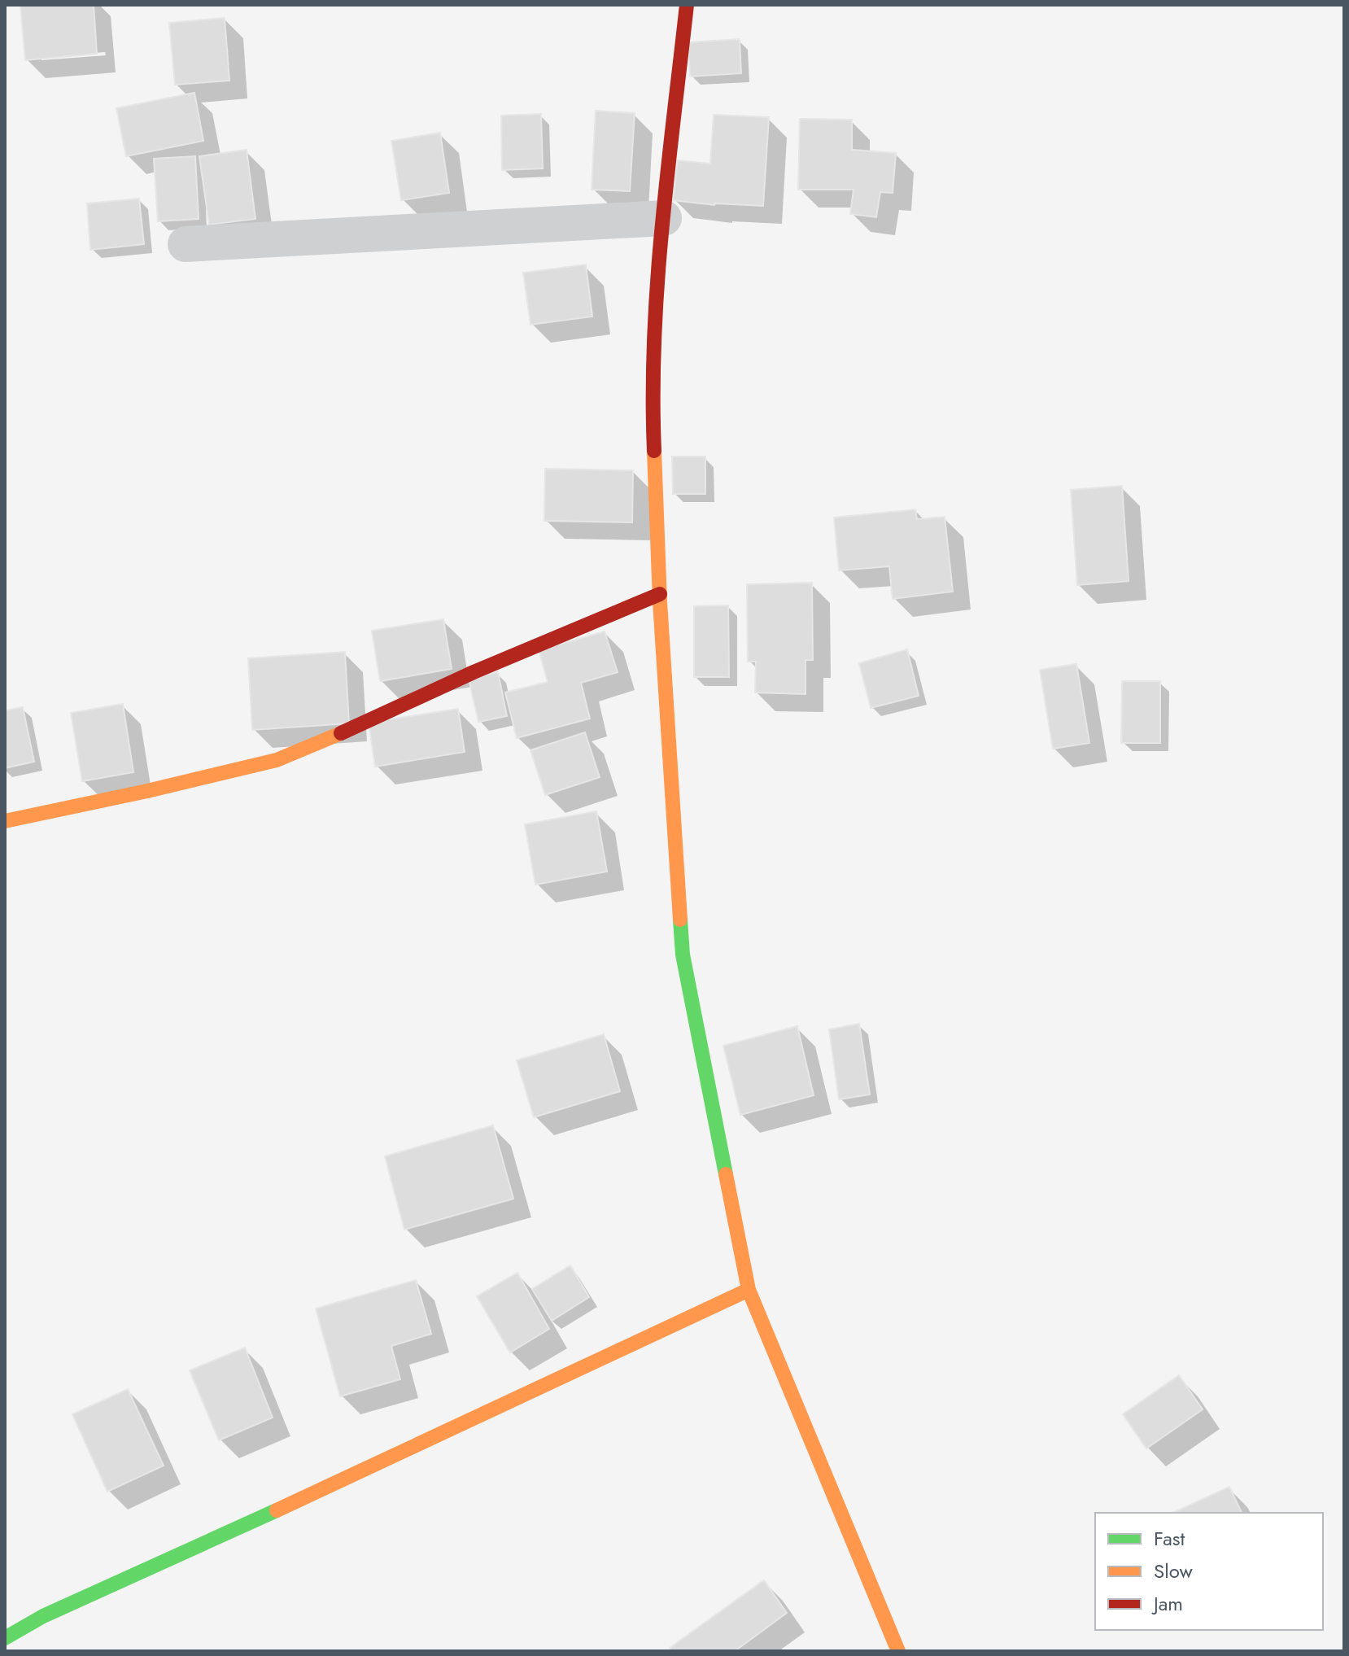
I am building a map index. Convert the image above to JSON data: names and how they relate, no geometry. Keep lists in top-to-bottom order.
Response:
{
  "legend": ["Fast", "Slow", "Jam"]
}
